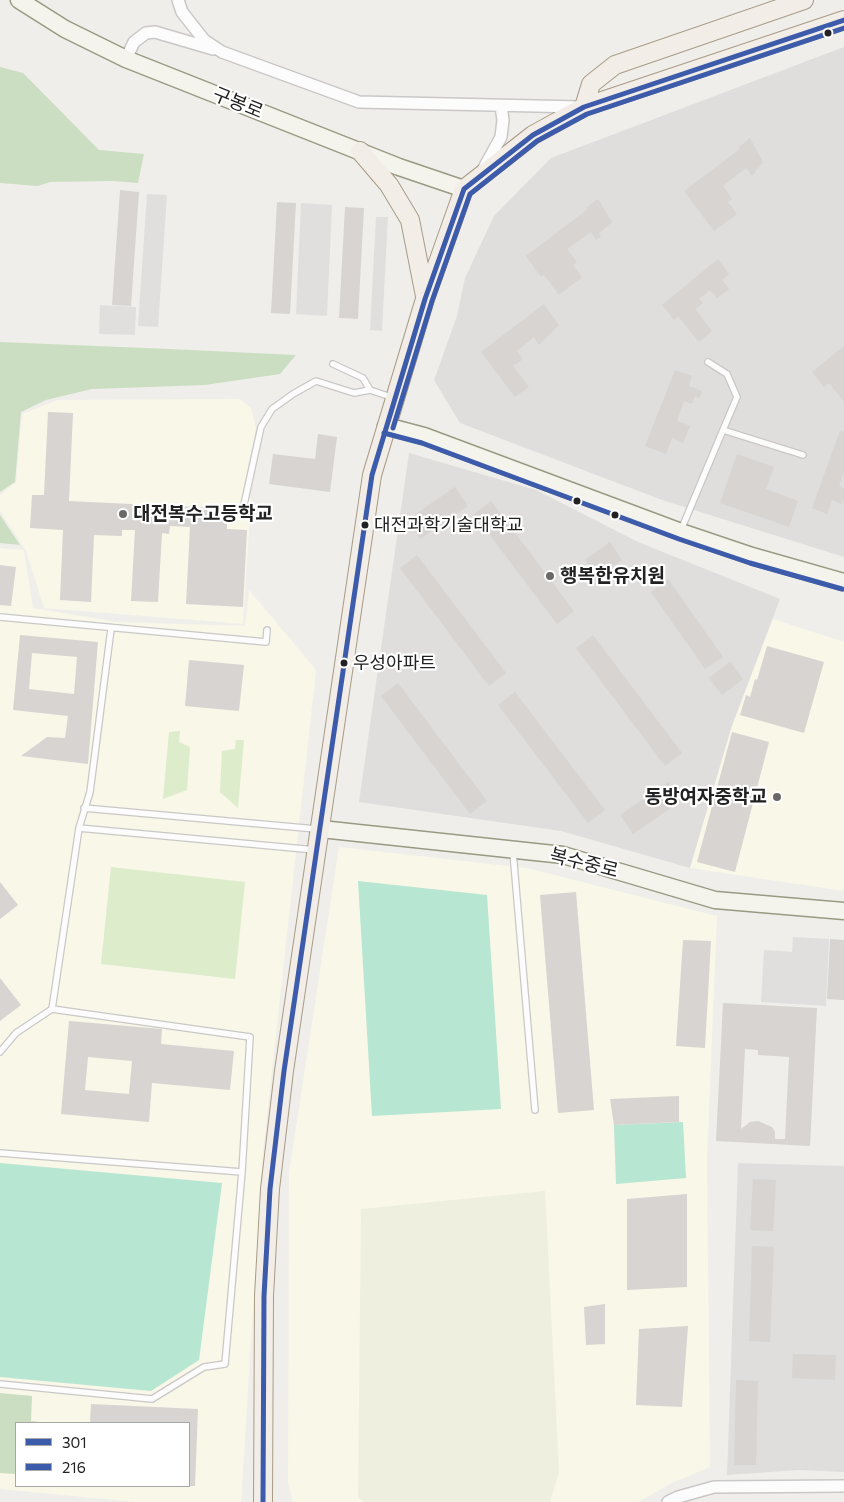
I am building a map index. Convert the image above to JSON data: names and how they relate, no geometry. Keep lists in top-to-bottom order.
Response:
{
  "streets": {
    "street": ["구봉로", "복수중로"]
  },
  "places": [
    "대전복수고등학교",
    "대전과학기술대학교",
    "행복한유치원",
    "우성아파트",
    "동방여자중학교"
  ],
  "lines": ["transit line 301", "transit line 216"],
  "legend": ["301", "216"]
}
